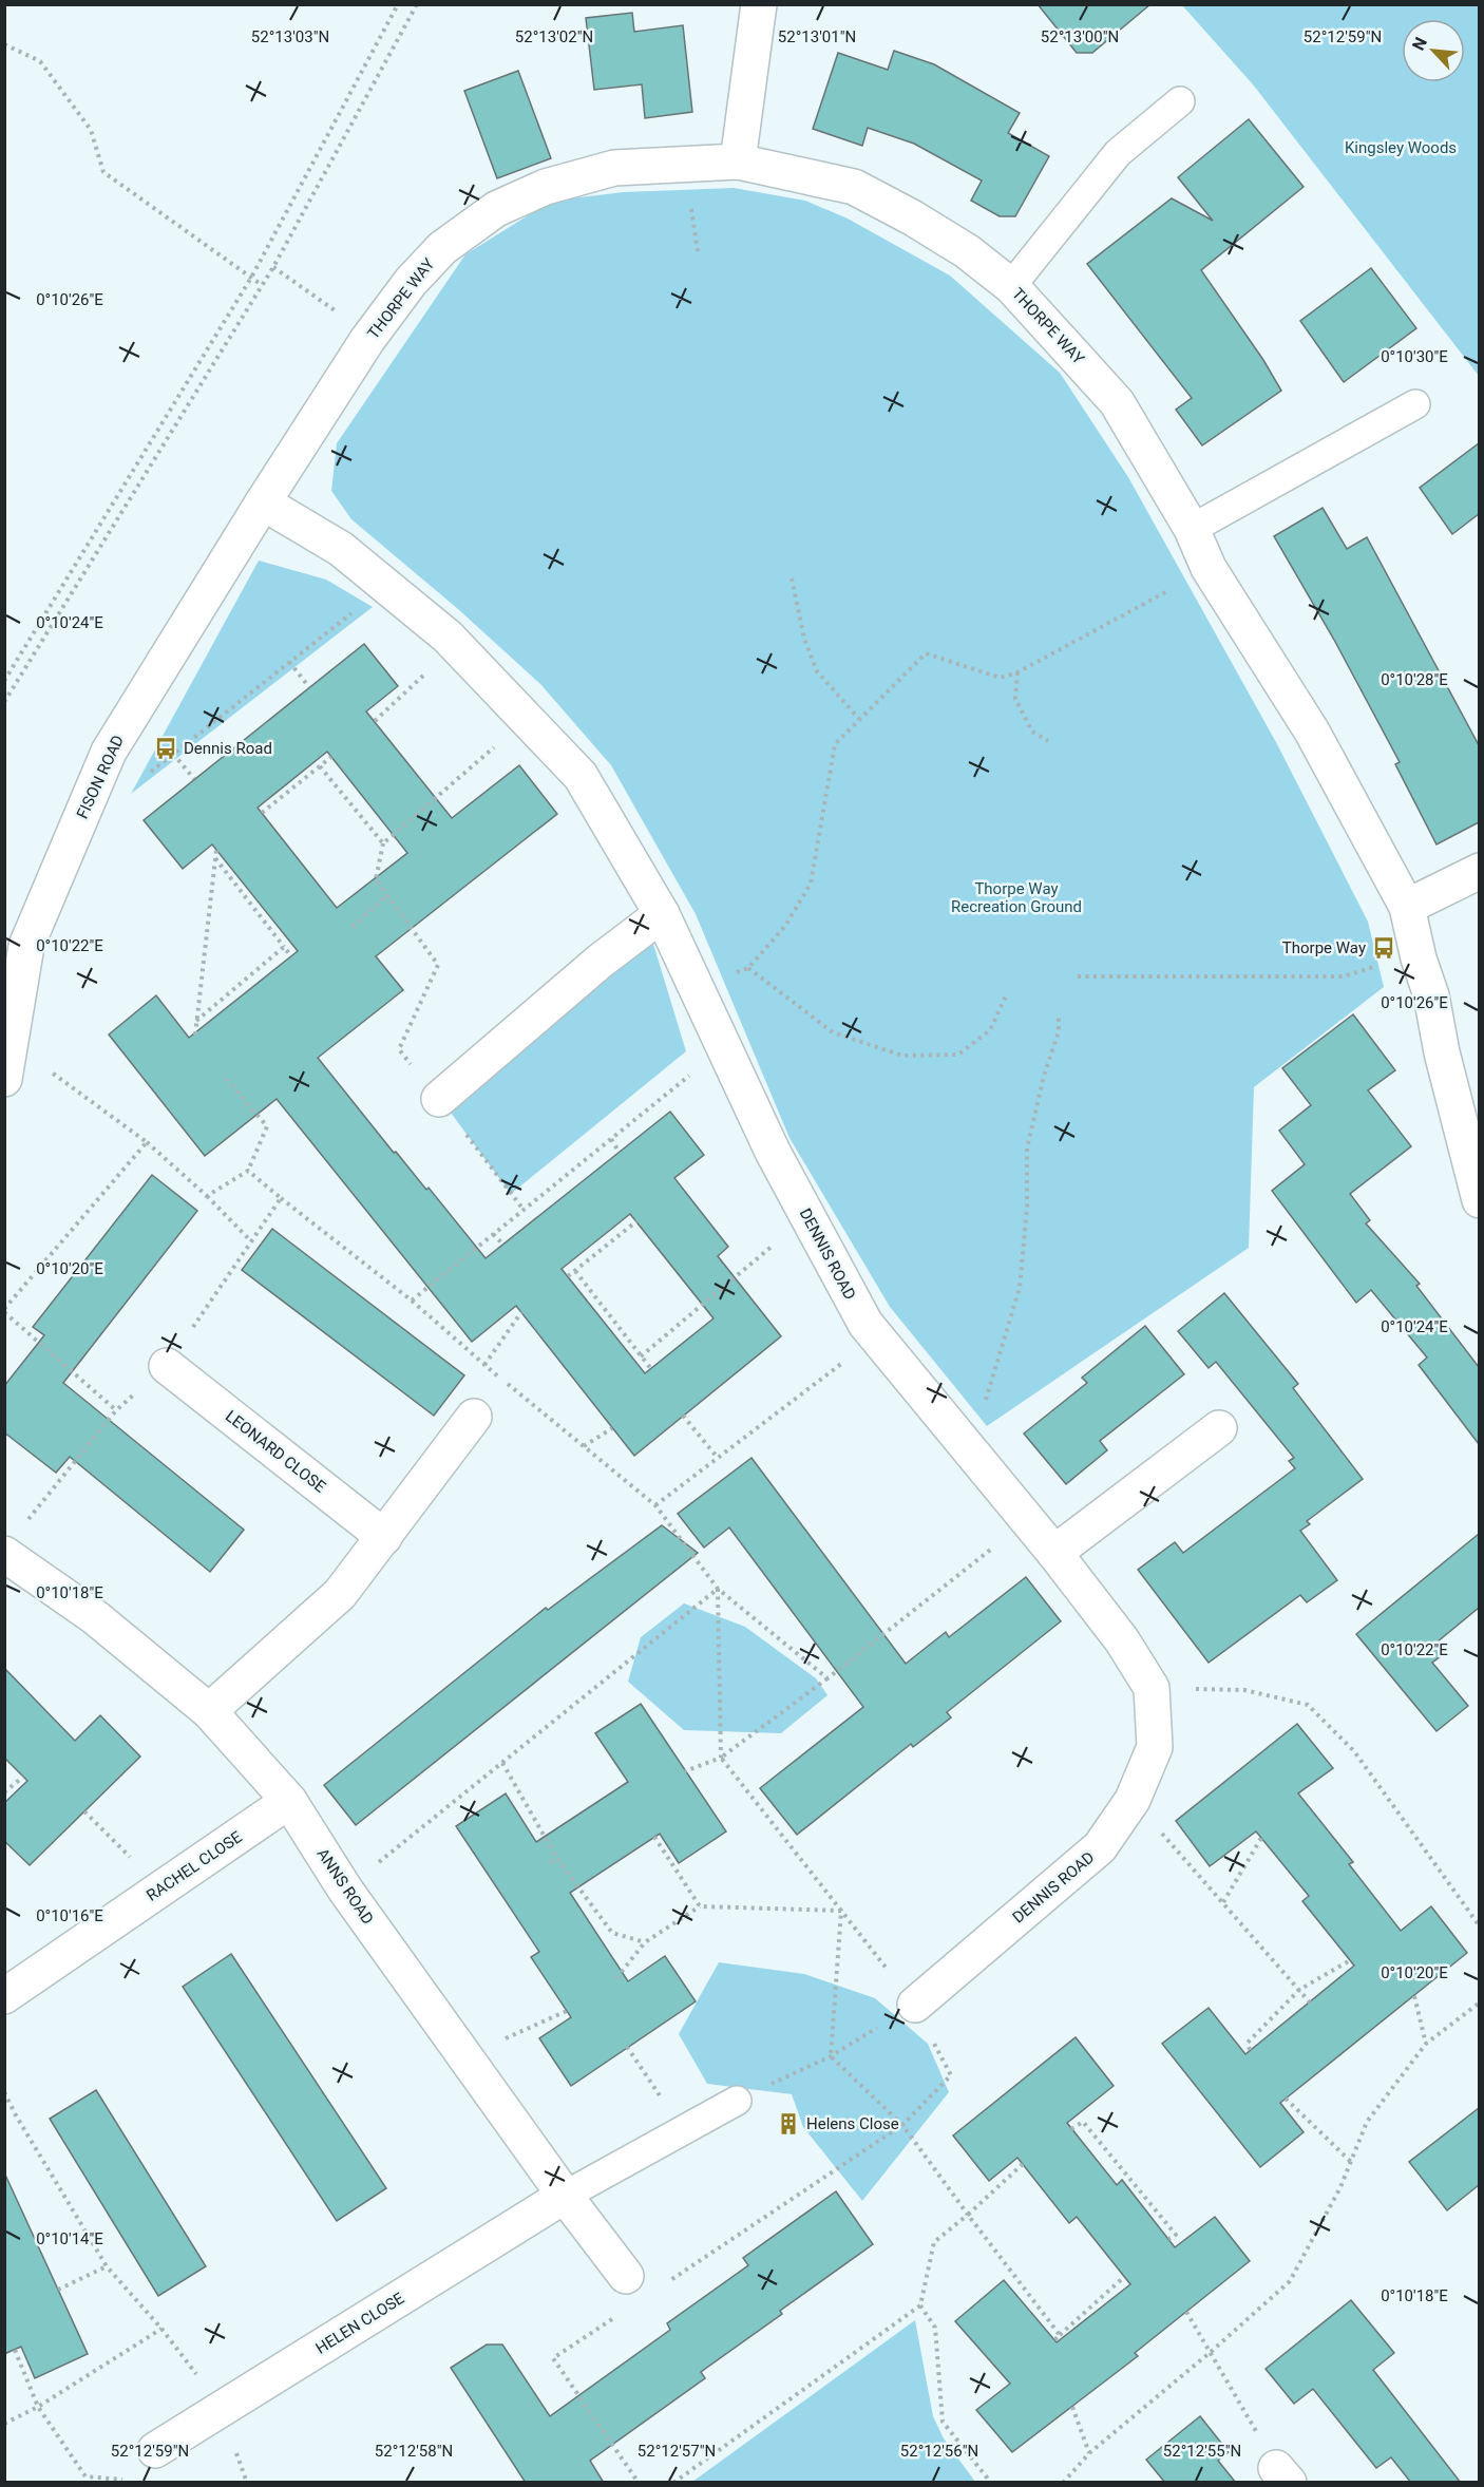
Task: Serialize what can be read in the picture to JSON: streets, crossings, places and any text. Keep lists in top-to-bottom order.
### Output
{
  "streets": {
    "street": [
      "THORPE WAY",
      "FISON ROAD",
      "DENNIS ROAD",
      "LEONARD CLOSE",
      "RACHEL CLOSE",
      "ANNS ROAD",
      "HELEN CLOSE"
    ]
  },
  "crossings": [
    ["THORPE WAY", "FISON ROAD"],
    ["THORPE WAY", "DENNIS ROAD"],
    ["FISON ROAD", "DENNIS ROAD"],
    ["RACHEL CLOSE", "ANNS ROAD"],
    ["ANNS ROAD", "HELEN CLOSE"]
  ],
  "parks": ["Kingsley Woods", "Thorpe Way Recreation Ground"],
  "places": {
    "bus stop": ["Dennis Road", "Thorpe Way"],
    "building": ["Helens Close"]
  },
  "north": "top left",
  "coordinates": [
    "52°13'03\"N",
    "52°13'02\"N",
    "52°13'01\"N",
    "52°13'00\"N",
    "52°12'59\"N",
    "0°10'26\"E",
    "0°10'30\"E",
    "0°10'24\"E",
    "0°10'28\"E",
    "0°10'22\"E",
    "0°10'20\"E",
    "0°10'18\"E",
    "0°10'16\"E",
    "0°10'14\"E",
    "52°12'58\"N",
    "52°12'57\"N",
    "52°12'56\"N",
    "52°12'55\"N"
  ]
}
